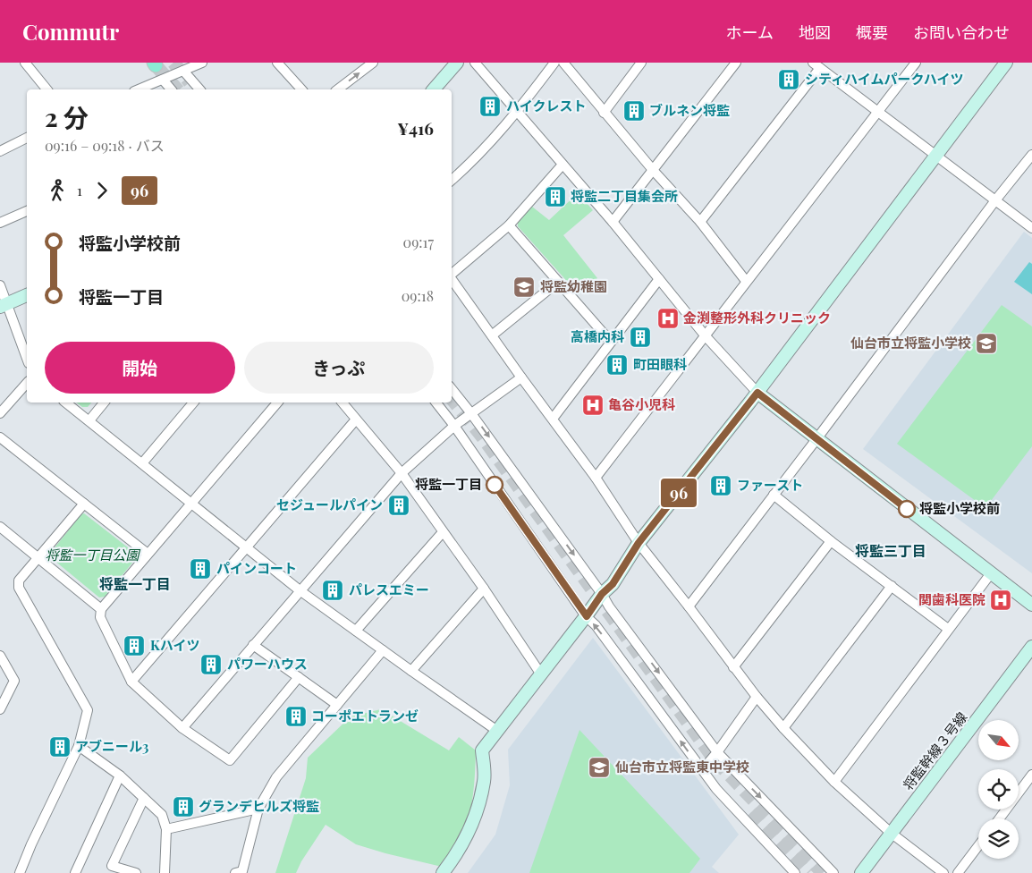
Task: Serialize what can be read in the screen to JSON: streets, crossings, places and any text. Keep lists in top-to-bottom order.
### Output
{
  "streets": {
    "street": ["将監幹線３号線"]
  },
  "districts": ["将監三丁目", "将監一丁目"],
  "parks": ["将監一丁目公園"],
  "places": {
    "building": [
      "シティハイムパークハイツ",
      "ハイクレスト",
      "ブルネン将監",
      "将監二丁目集会所",
      "高橋内科",
      "町田眼科",
      "ファースト",
      "セジュールパイン",
      "パインコート",
      "パレスエミー",
      "Kハイツ",
      "パワーハウス",
      "コーポエトランゼ",
      "アブニール3",
      "グランデヒルズ将監"
    ],
    "school or university": ["将監幼稚園", "仙台市立将監小学校", "仙台市立将監東中学校"],
    "hospital": ["金渕整形外科クリニック", "亀谷小児科", "関歯科医院"],
    "other": ["将監一丁目", "将監小学校前"]
  },
  "lines": ["bus line 96"],
  "north": "bottom right",
  "page": {
    "header": "Commutr",
    "nav": [
      "ホーム",
      "地図",
      "概要",
      "お問い合わせ"
    ],
    "on_map": "96",
    "heading": ["2 分", "09:16 – 09:18 · バス", "¥416"],
    "legs": ["1", "96"],
    "list": [
      {
        "name": "将監小学校前",
        "value": "09:17"
      },
      {
        "name": "将監一丁目",
        "value": "09:18"
      }
    ],
    "buttons": ["開始", "きっぷ"]
  }
}
